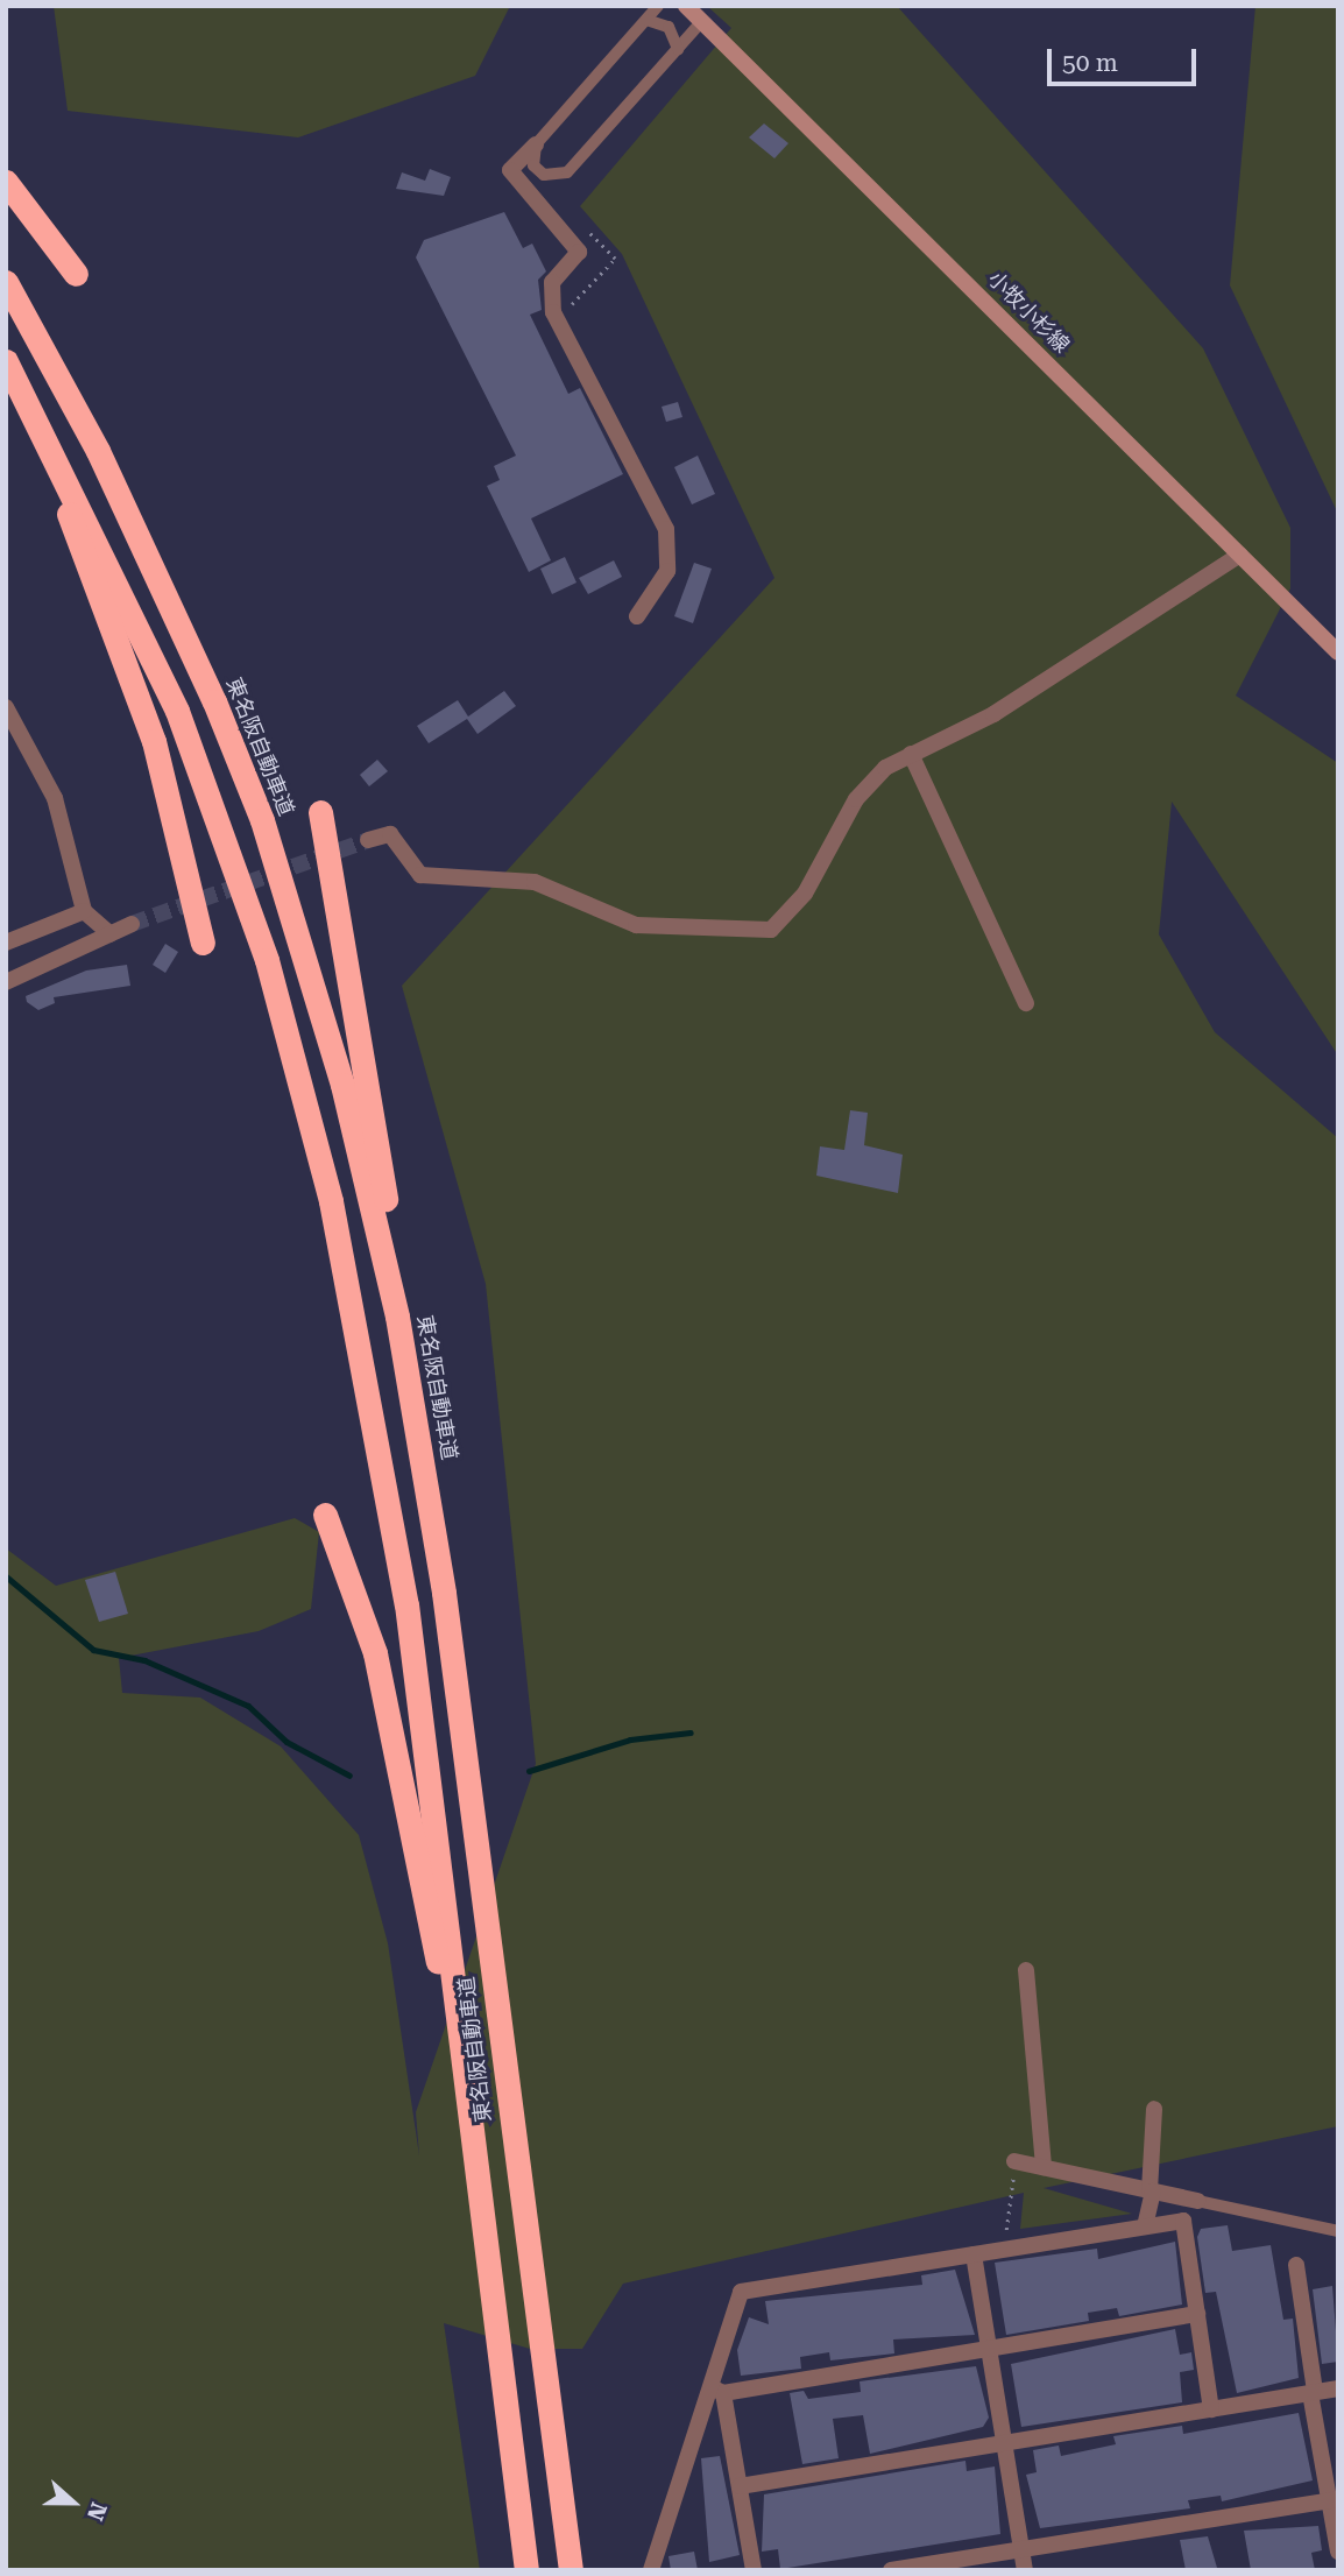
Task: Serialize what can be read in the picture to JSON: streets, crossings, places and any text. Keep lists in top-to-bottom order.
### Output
{
  "streets": {
    "highway": ["東名阪自動車道"],
    "main road": ["小牧小杉線"]
  },
  "scale_bar": "50 m",
  "north": "right"
}
